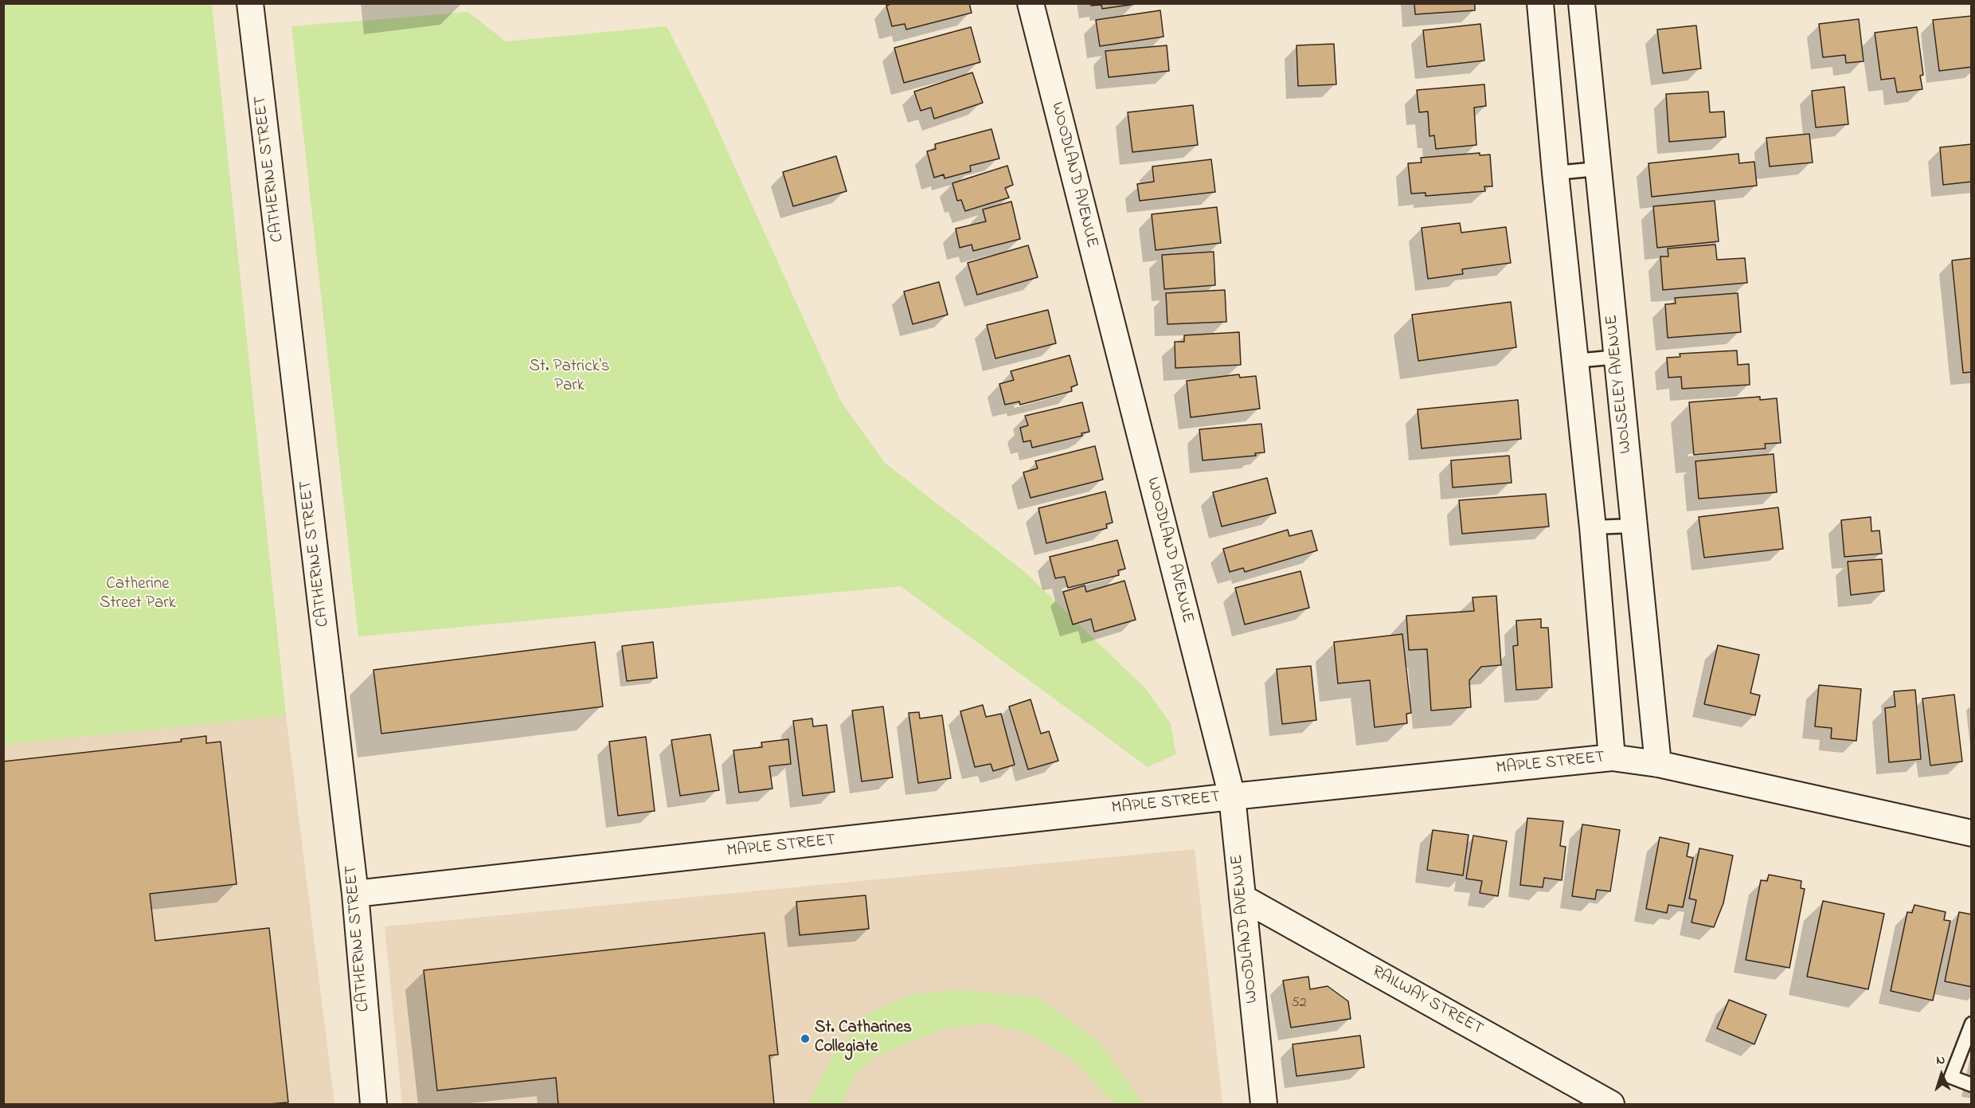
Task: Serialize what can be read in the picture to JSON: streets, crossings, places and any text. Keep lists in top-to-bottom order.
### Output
{
  "streets": {
    "street": [
      "CATHERINE STREET",
      "WOODLAND AVENUE",
      "WOLSELEY AVENUE",
      "MAPLE STREET",
      "RAILWAY STREET"
    ]
  },
  "crossings": [
    ["CATHERINE STREET", "MAPLE STREET"],
    ["WOODLAND AVENUE", "MAPLE STREET"],
    ["WOODLAND AVENUE", "RAILWAY STREET"],
    ["WOLSELEY AVENUE", "MAPLE STREET"]
  ],
  "parks": ["St. Patrick's Park", "Catherine Street Park"],
  "places": ["St. Catharines Collegiate"],
  "house_numbers": ["52"],
  "north": "top"
}
